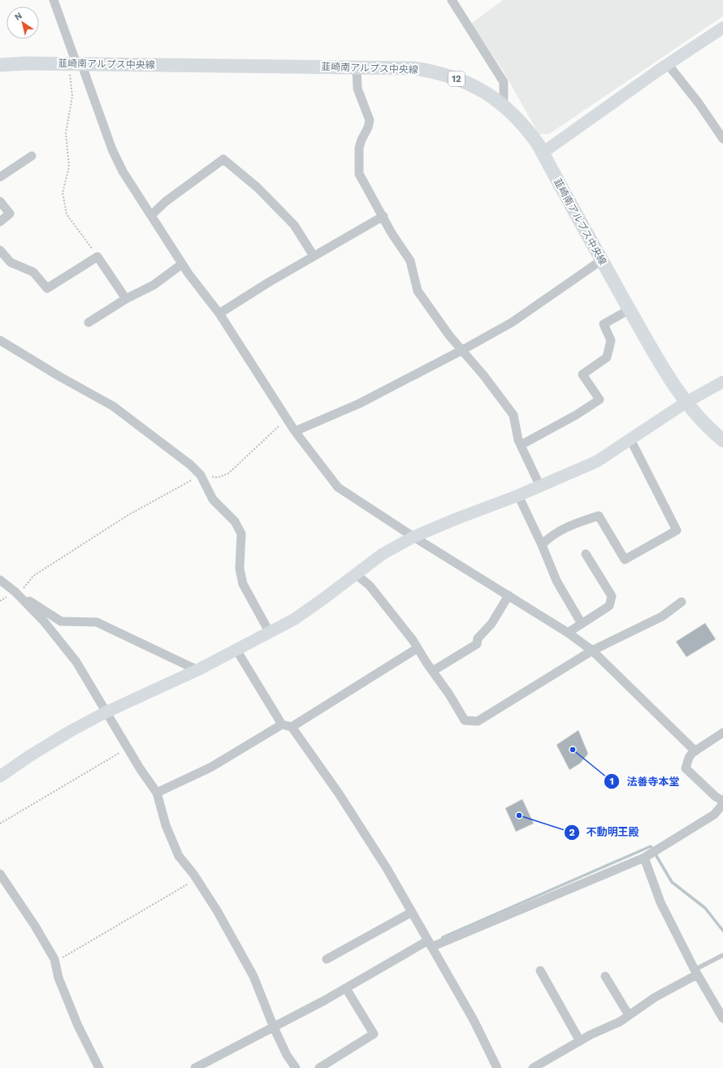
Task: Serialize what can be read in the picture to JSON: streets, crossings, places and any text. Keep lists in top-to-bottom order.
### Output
{
  "streets": {
    "main road": ["韮崎南アルプス中央線", "12"]
  },
  "places": ["法善寺本堂", "不動明王殿"],
  "north": "top left"
}
